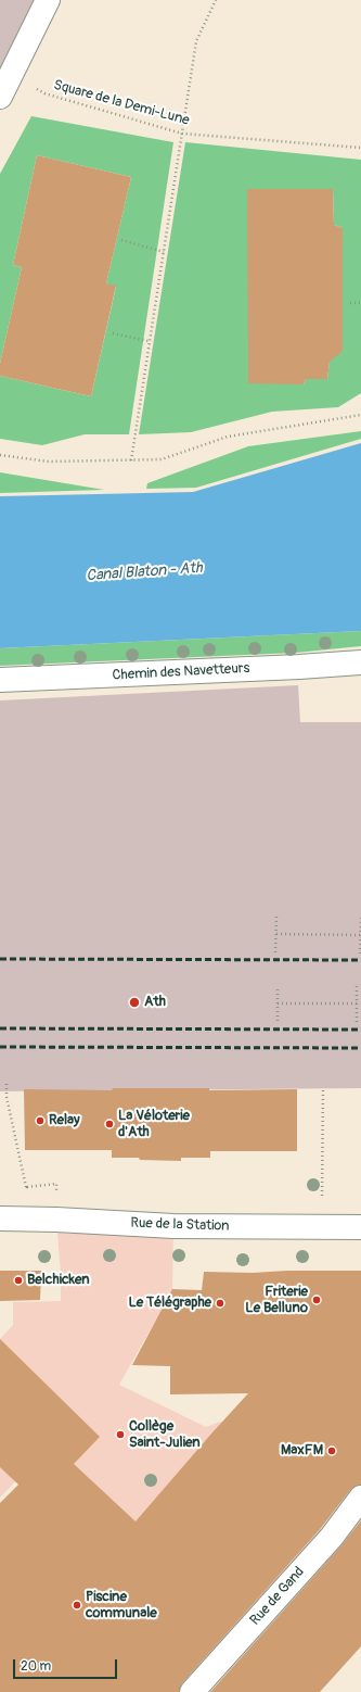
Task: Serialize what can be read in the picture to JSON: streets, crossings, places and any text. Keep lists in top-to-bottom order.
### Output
{
  "streets": {
    "street": ["Chemin des Navetteurs", "Rue de la Station", "Rue de Gand"],
    "path": ["Square de la Demi-Lune"]
  },
  "water": ["Canal Blaton - Ath"],
  "places": [
    "Ath",
    "Relay",
    "La Véloterie d'Ath",
    "Belchicken",
    "Friterie Le Belluno",
    "Le Télégraphe",
    "Collège Saint-Julien",
    "MaxFM",
    "Piscine communale"
  ],
  "scale_bar": "20 m"
}
